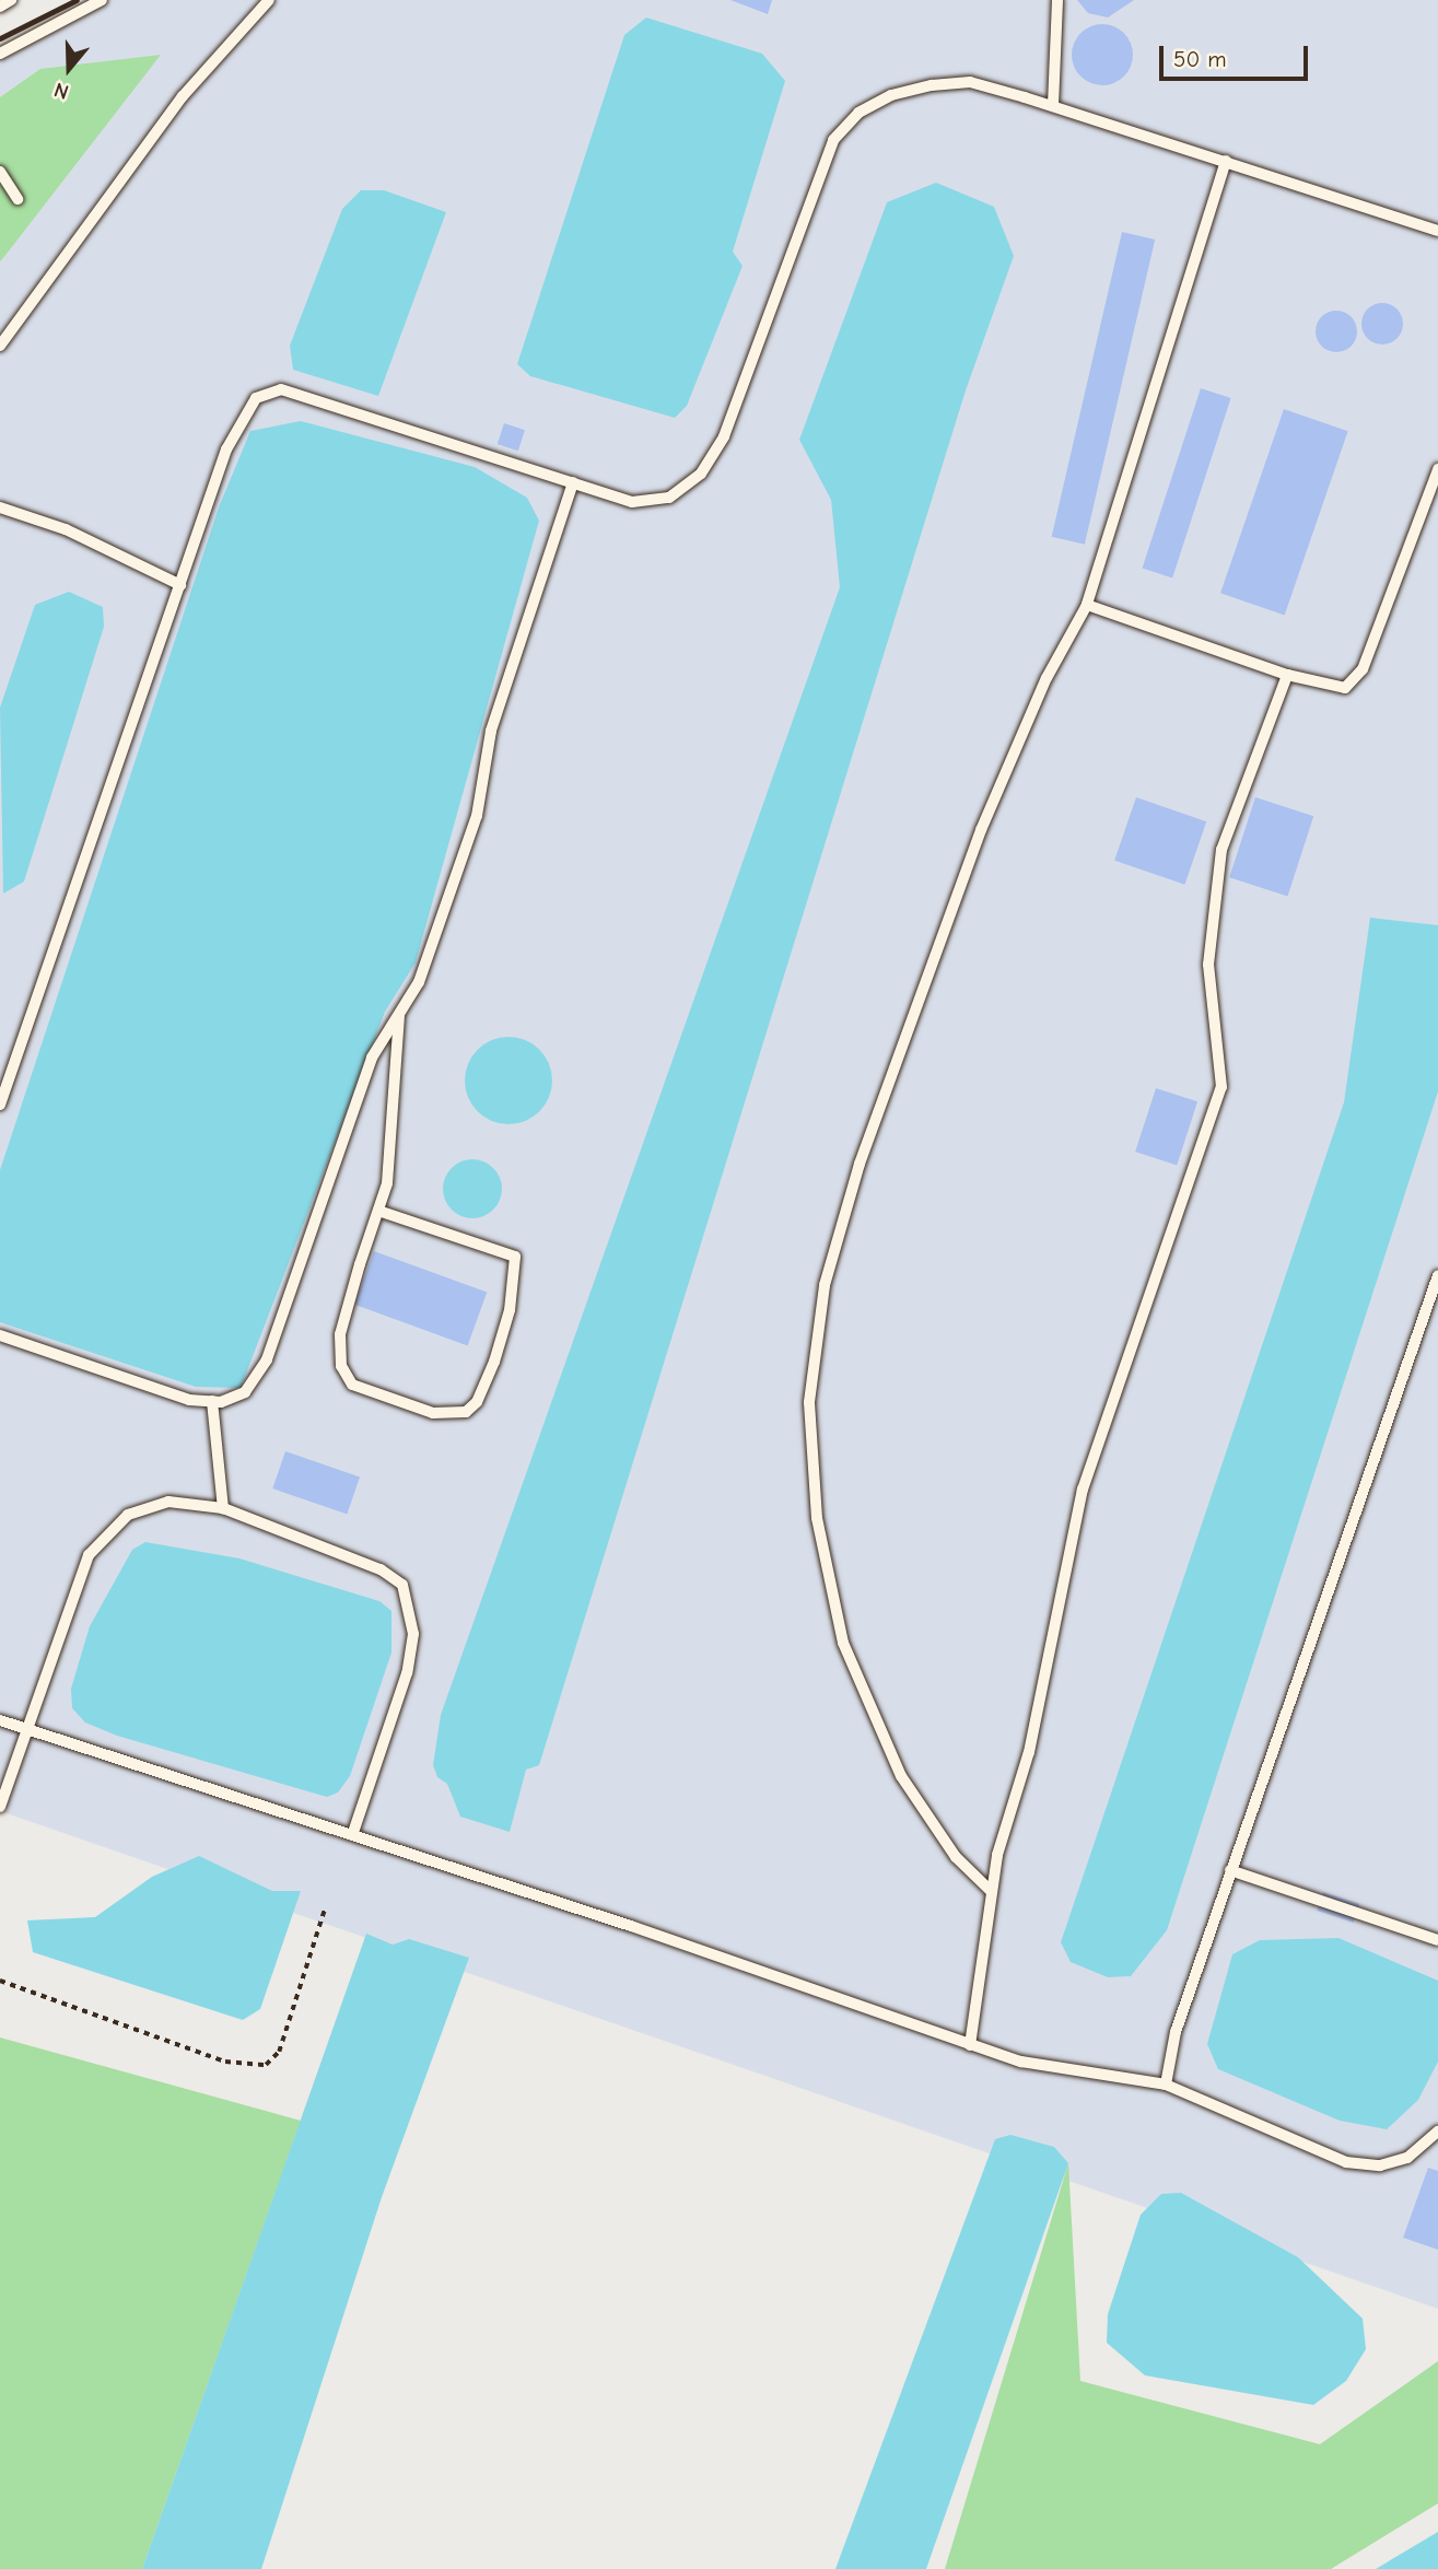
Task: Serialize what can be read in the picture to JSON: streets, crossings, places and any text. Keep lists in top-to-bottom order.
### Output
{
  "scale_bar": "50 m",
  "north": "bottom"
}
